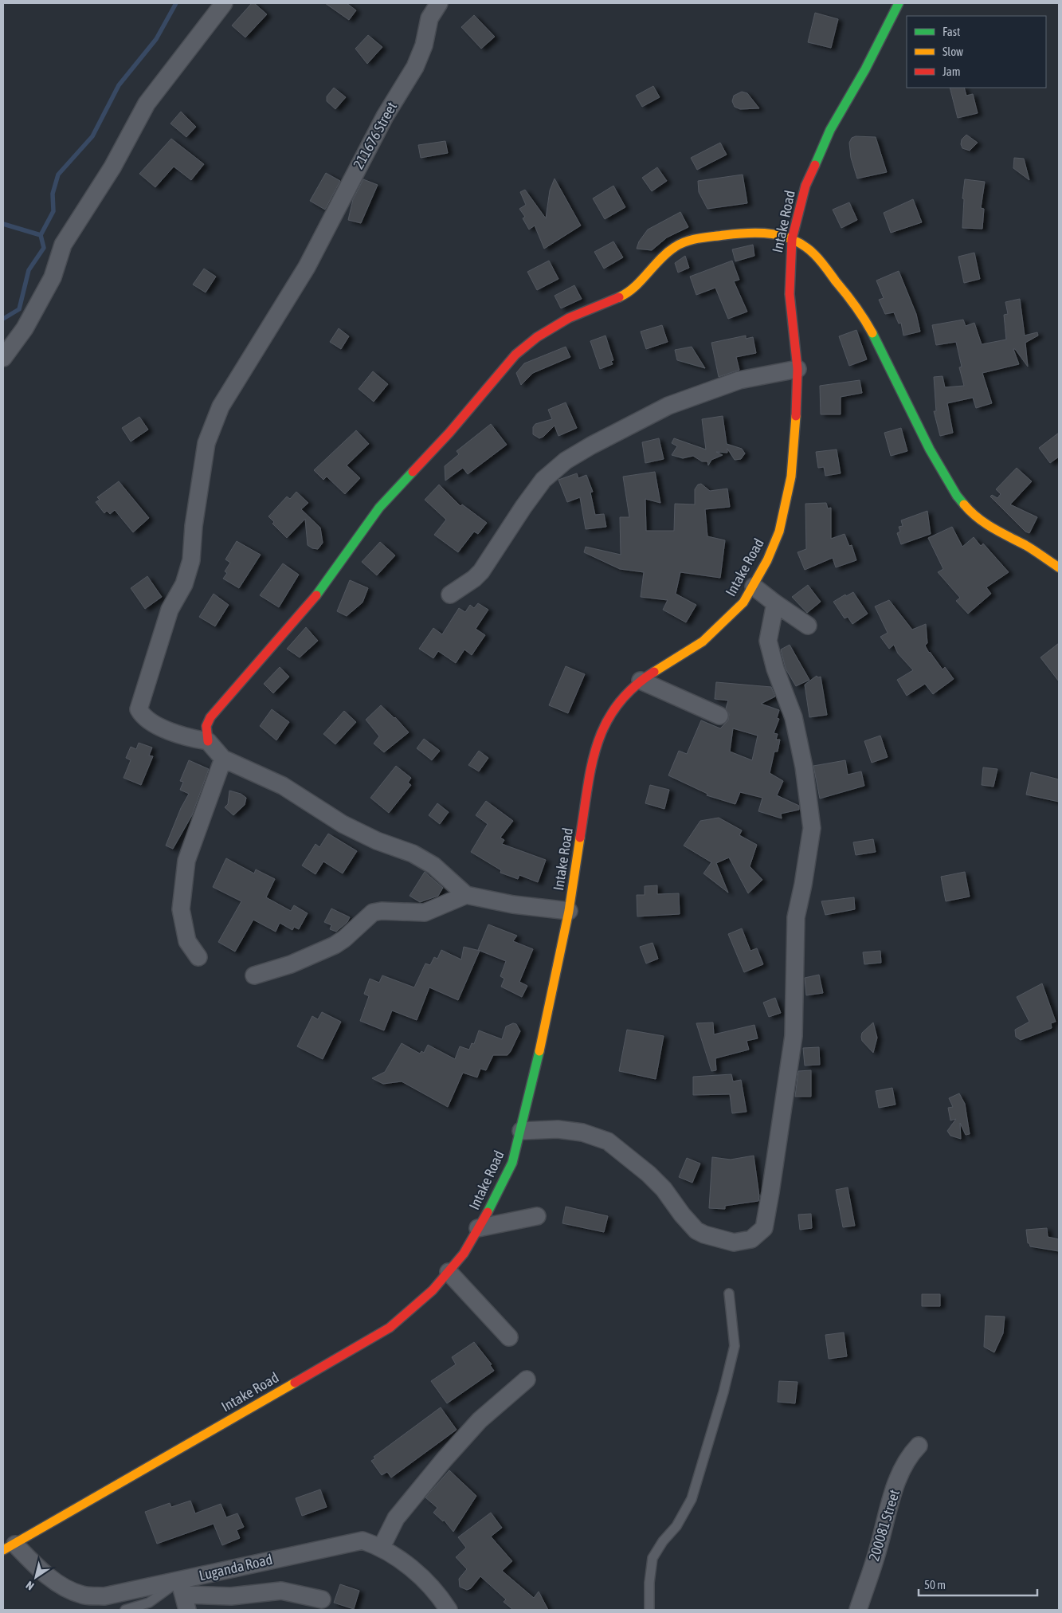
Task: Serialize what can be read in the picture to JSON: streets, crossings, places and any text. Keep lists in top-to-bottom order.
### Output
{
  "streets": {
    "street": [
      "211676 Street",
      "Intake Road",
      "200081 Street",
      "Luganda Road"
    ]
  },
  "crossings": [
    ["Intake Road", "Luganda Road"]
  ],
  "legend": ["Fast", "Slow", "Jam"],
  "scale_bar": "50 m",
  "north": "bottom left"
}
